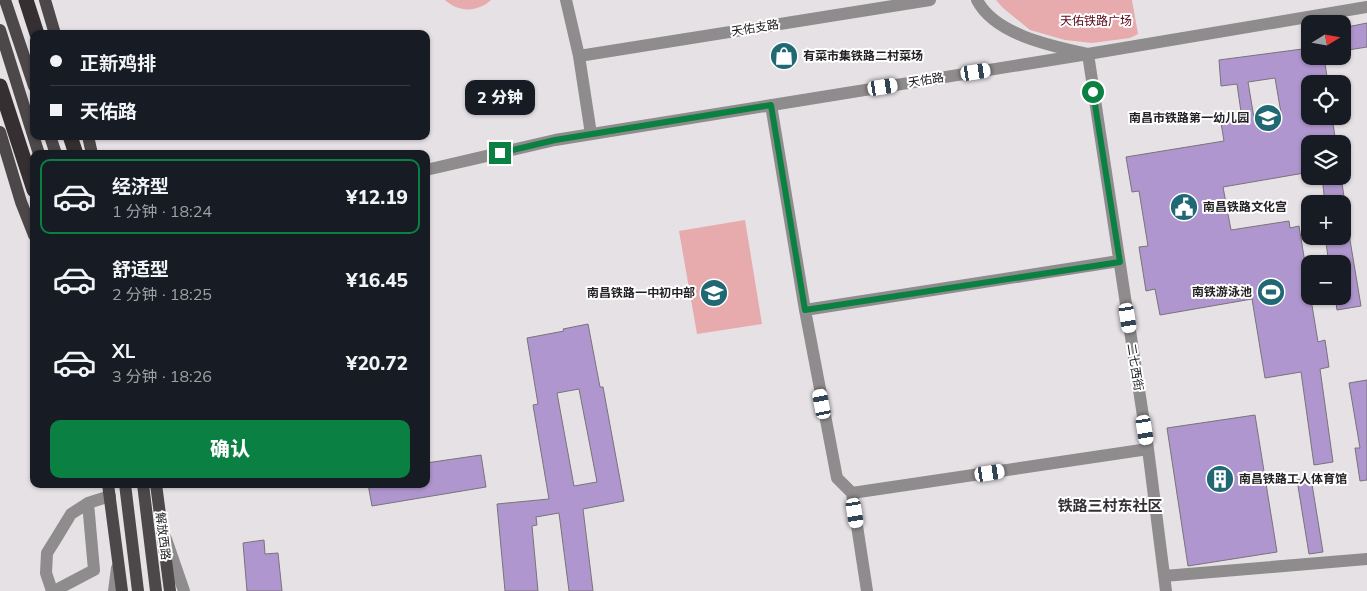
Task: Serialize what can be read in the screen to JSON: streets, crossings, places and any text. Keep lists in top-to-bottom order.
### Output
{
  "streets": {
    "main road": ["解放西路"],
    "street": ["天佑支路", "天佑路", "二七西街"]
  },
  "crossings": [
    ["天佑路", "二七西街"]
  ],
  "districts": ["铁路三村东社区"],
  "parks": ["天佑铁路广场"],
  "places": {
    "shop": ["有菜市集铁路二村菜场"],
    "school or university": ["南昌市铁路第一幼儿园", "南昌铁路一中初中部"],
    "public building": ["南昌铁路文化宫"],
    "sports": ["南铁游泳池"],
    "building": ["南昌铁路工人体育馆"]
  },
  "north": "right",
  "page": {
    "map_buttons": ["+", "−"],
    "banner": ["正新鸡排", "天佑路"],
    "bubble": "2 分钟",
    "list": [
      {
        "name": "经济型",
        "note": "1 分钟 · 18:24",
        "value": "¥12.19"
      },
      {
        "name": "舒适型",
        "note": "2 分钟 · 18:25",
        "value": "¥16.45"
      },
      {
        "name": "XL",
        "note": "3 分钟 · 18:26",
        "value": "¥20.72"
      }
    ],
    "buttons": "确认"
  }
}
